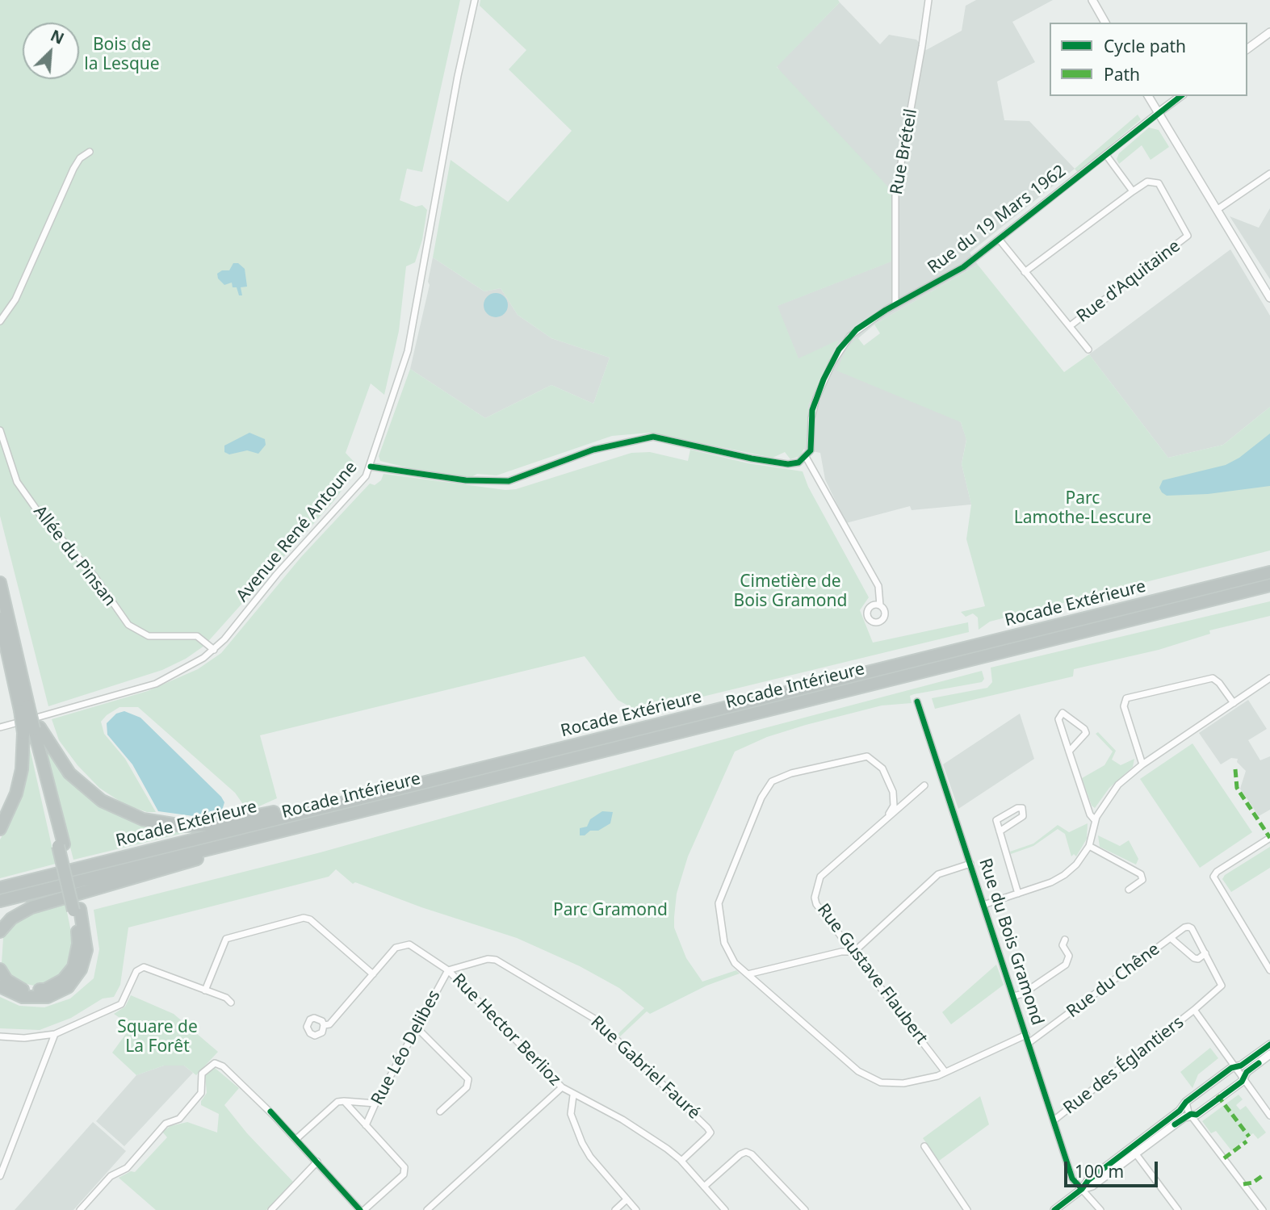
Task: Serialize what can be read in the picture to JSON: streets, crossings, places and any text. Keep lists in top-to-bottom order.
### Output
{
  "streets": {
    "highway": ["Rocade Extérieure", "Rocade Intérieure"],
    "street": [
      "Rue Bréteil",
      "Rue du 19 Mars 1962",
      "Rue d'Aquitaine",
      "Avenue René Antoune",
      "Allée du Pinsan",
      "Rue du Bois Gramond",
      "Rue Gustave Flaubert",
      "Rue du Chêne",
      "Rue Hector Berlioz",
      "Rue Léo Delibes",
      "Rue des Églantiers",
      "Rue Gabriel Fauré"
    ]
  },
  "crossings": [
    ["Rue Bréteil", "Rue du 19 Mars 1962"],
    ["Avenue René Antoune", "Allée du Pinsan"],
    ["Rue du Bois Gramond", "Rue du Chêne"],
    ["Rue du Bois Gramond", "Rue des Églantiers"],
    ["Rue du Chêne", "Rue des Églantiers"],
    ["Rue Hector Berlioz", "Rue Léo Delibes"],
    ["Rue Hector Berlioz", "Rue Gabriel Fauré"],
    ["Rue Léo Delibes", "Rue Gabriel Fauré"]
  ],
  "parks": [
    "Bois de la Lesque",
    "Parc Lamothe-Lescure",
    "Cimetière de Bois Gramond",
    "Parc Gramond",
    "Square de La Forêt"
  ],
  "legend": ["Cycle path", "Path"],
  "scale_bar": "100 m",
  "north": "top right"
}
